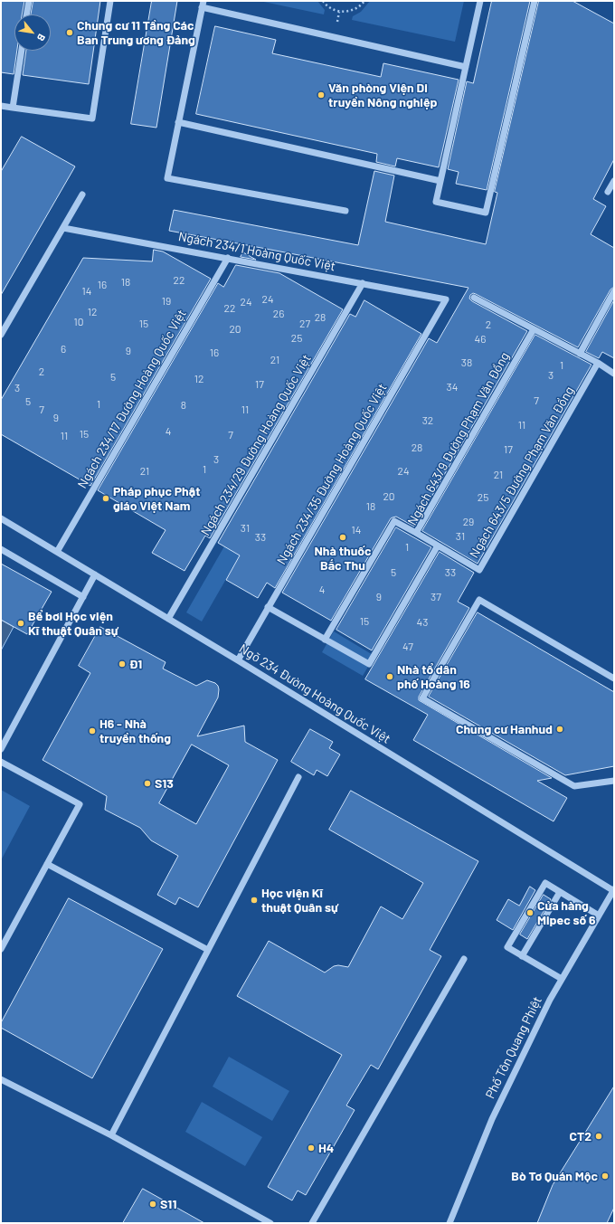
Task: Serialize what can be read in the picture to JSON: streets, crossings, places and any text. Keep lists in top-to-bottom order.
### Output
{
  "streets": {
    "street": [
      "Ngách 234/1 Hoàng Quốc Việt",
      "Ngách 234/17 Đường Hoàng Quốc Việt",
      "Ngách 643/9 Đường Phạm Văn Đồng",
      "Ngách 234/29 Đường Hoàng Quốc Việt",
      "Ngách 643/5 Đường Phạm Văn Đồng",
      "Ngách 234/35 Đường Hoàng Quốc Việt",
      "Ngõ 234 Đường Hoàng Quốc Việt",
      "Phố Tôn Quang Phiệt"
    ]
  },
  "crossings": [
    ["Ngách 234/1 Hoàng Quốc Việt", "Ngách 234/17 Đường Hoàng Quốc Việt"],
    ["Ngách 234/1 Hoàng Quốc Việt", "Ngách 234/29 Đường Hoàng Quốc Việt"],
    ["Ngách 234/1 Hoàng Quốc Việt", "Ngách 234/35 Đường Hoàng Quốc Việt"],
    ["Ngách 234/17 Đường Hoàng Quốc Việt", "Ngõ 234 Đường Hoàng Quốc Việt"],
    ["Ngách 643/9 Đường Phạm Văn Đồng", "Ngách 643/5 Đường Phạm Văn Đồng"],
    ["Ngách 234/29 Đường Hoàng Quốc Việt", "Ngõ 234 Đường Hoàng Quốc Việt"],
    ["Ngách 234/35 Đường Hoàng Quốc Việt", "Ngõ 234 Đường Hoàng Quốc Việt"],
    ["Ngõ 234 Đường Hoàng Quốc Việt", "Phố Tôn Quang Phiệt"]
  ],
  "places": [
    "Chung cư 11 Tầng Các Ban Trung ương Đảng",
    "Văn phòng Viện Di truyền Nông nghiệp",
    "Pháp phục Phật giáo Việt Nam",
    "Nhà thuốc Bắc Thu",
    "Bể bơi Học viện Kĩ thuật Quân sự",
    "Đ1",
    "Nhà tổ dân phố Hoàng 16",
    "Chung cư Hanhud",
    "H6 - Nhà truyền thống",
    "S13",
    "Học viện Kĩ thuật Quân sự",
    "Cửa hàng Mipec số 6",
    "CT2",
    "H4",
    "Bò Tơ Quán Mộc",
    "S11"
  ],
  "house_numbers": [
    "22",
    "18",
    "16",
    "14",
    "24",
    "19",
    "24",
    "22",
    "12",
    "26",
    "28",
    "10",
    "15",
    "27",
    "2",
    "20",
    "25",
    "46",
    "6",
    "9",
    "16",
    "21",
    "38",
    "1",
    "2",
    "3",
    "5",
    "12",
    "17",
    "34",
    "3",
    "7",
    "5",
    "1",
    "8",
    "7",
    "11",
    "9",
    "32",
    "11",
    "4",
    "15",
    "7",
    "11",
    "28",
    "17",
    "3",
    "1",
    "21",
    "24",
    "21",
    "20",
    "25",
    "18",
    "29",
    "31",
    "14",
    "31",
    "33",
    "1",
    "5",
    "33",
    "4",
    "9",
    "37",
    "15",
    "43",
    "47"
  ],
  "north": "bottom right"
}
